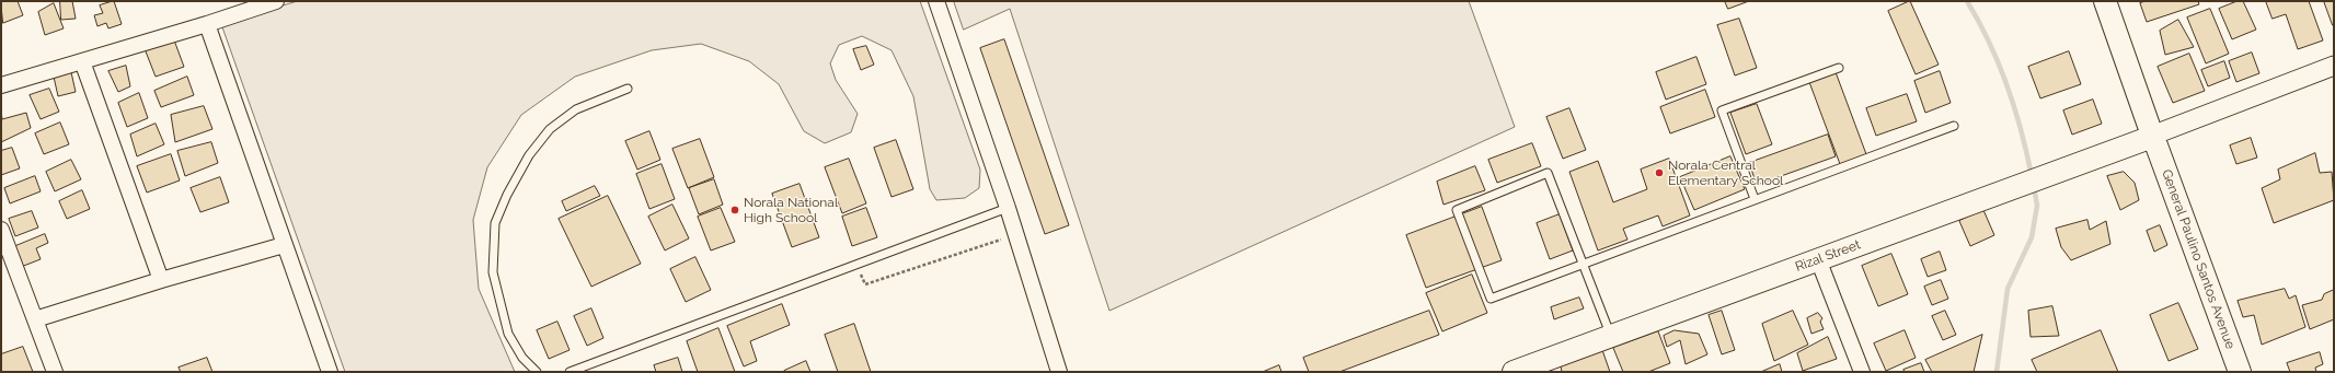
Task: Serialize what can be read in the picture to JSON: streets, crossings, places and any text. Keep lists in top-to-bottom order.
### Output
{
  "streets": {
    "main road": ["Rizal Street", "General Paulino Santos Avenue"]
  },
  "crossings": [
    ["Rizal Street", "General Paulino Santos Avenue"]
  ],
  "places": ["Norala Central Elementary School", "Norala National High School"]
}
